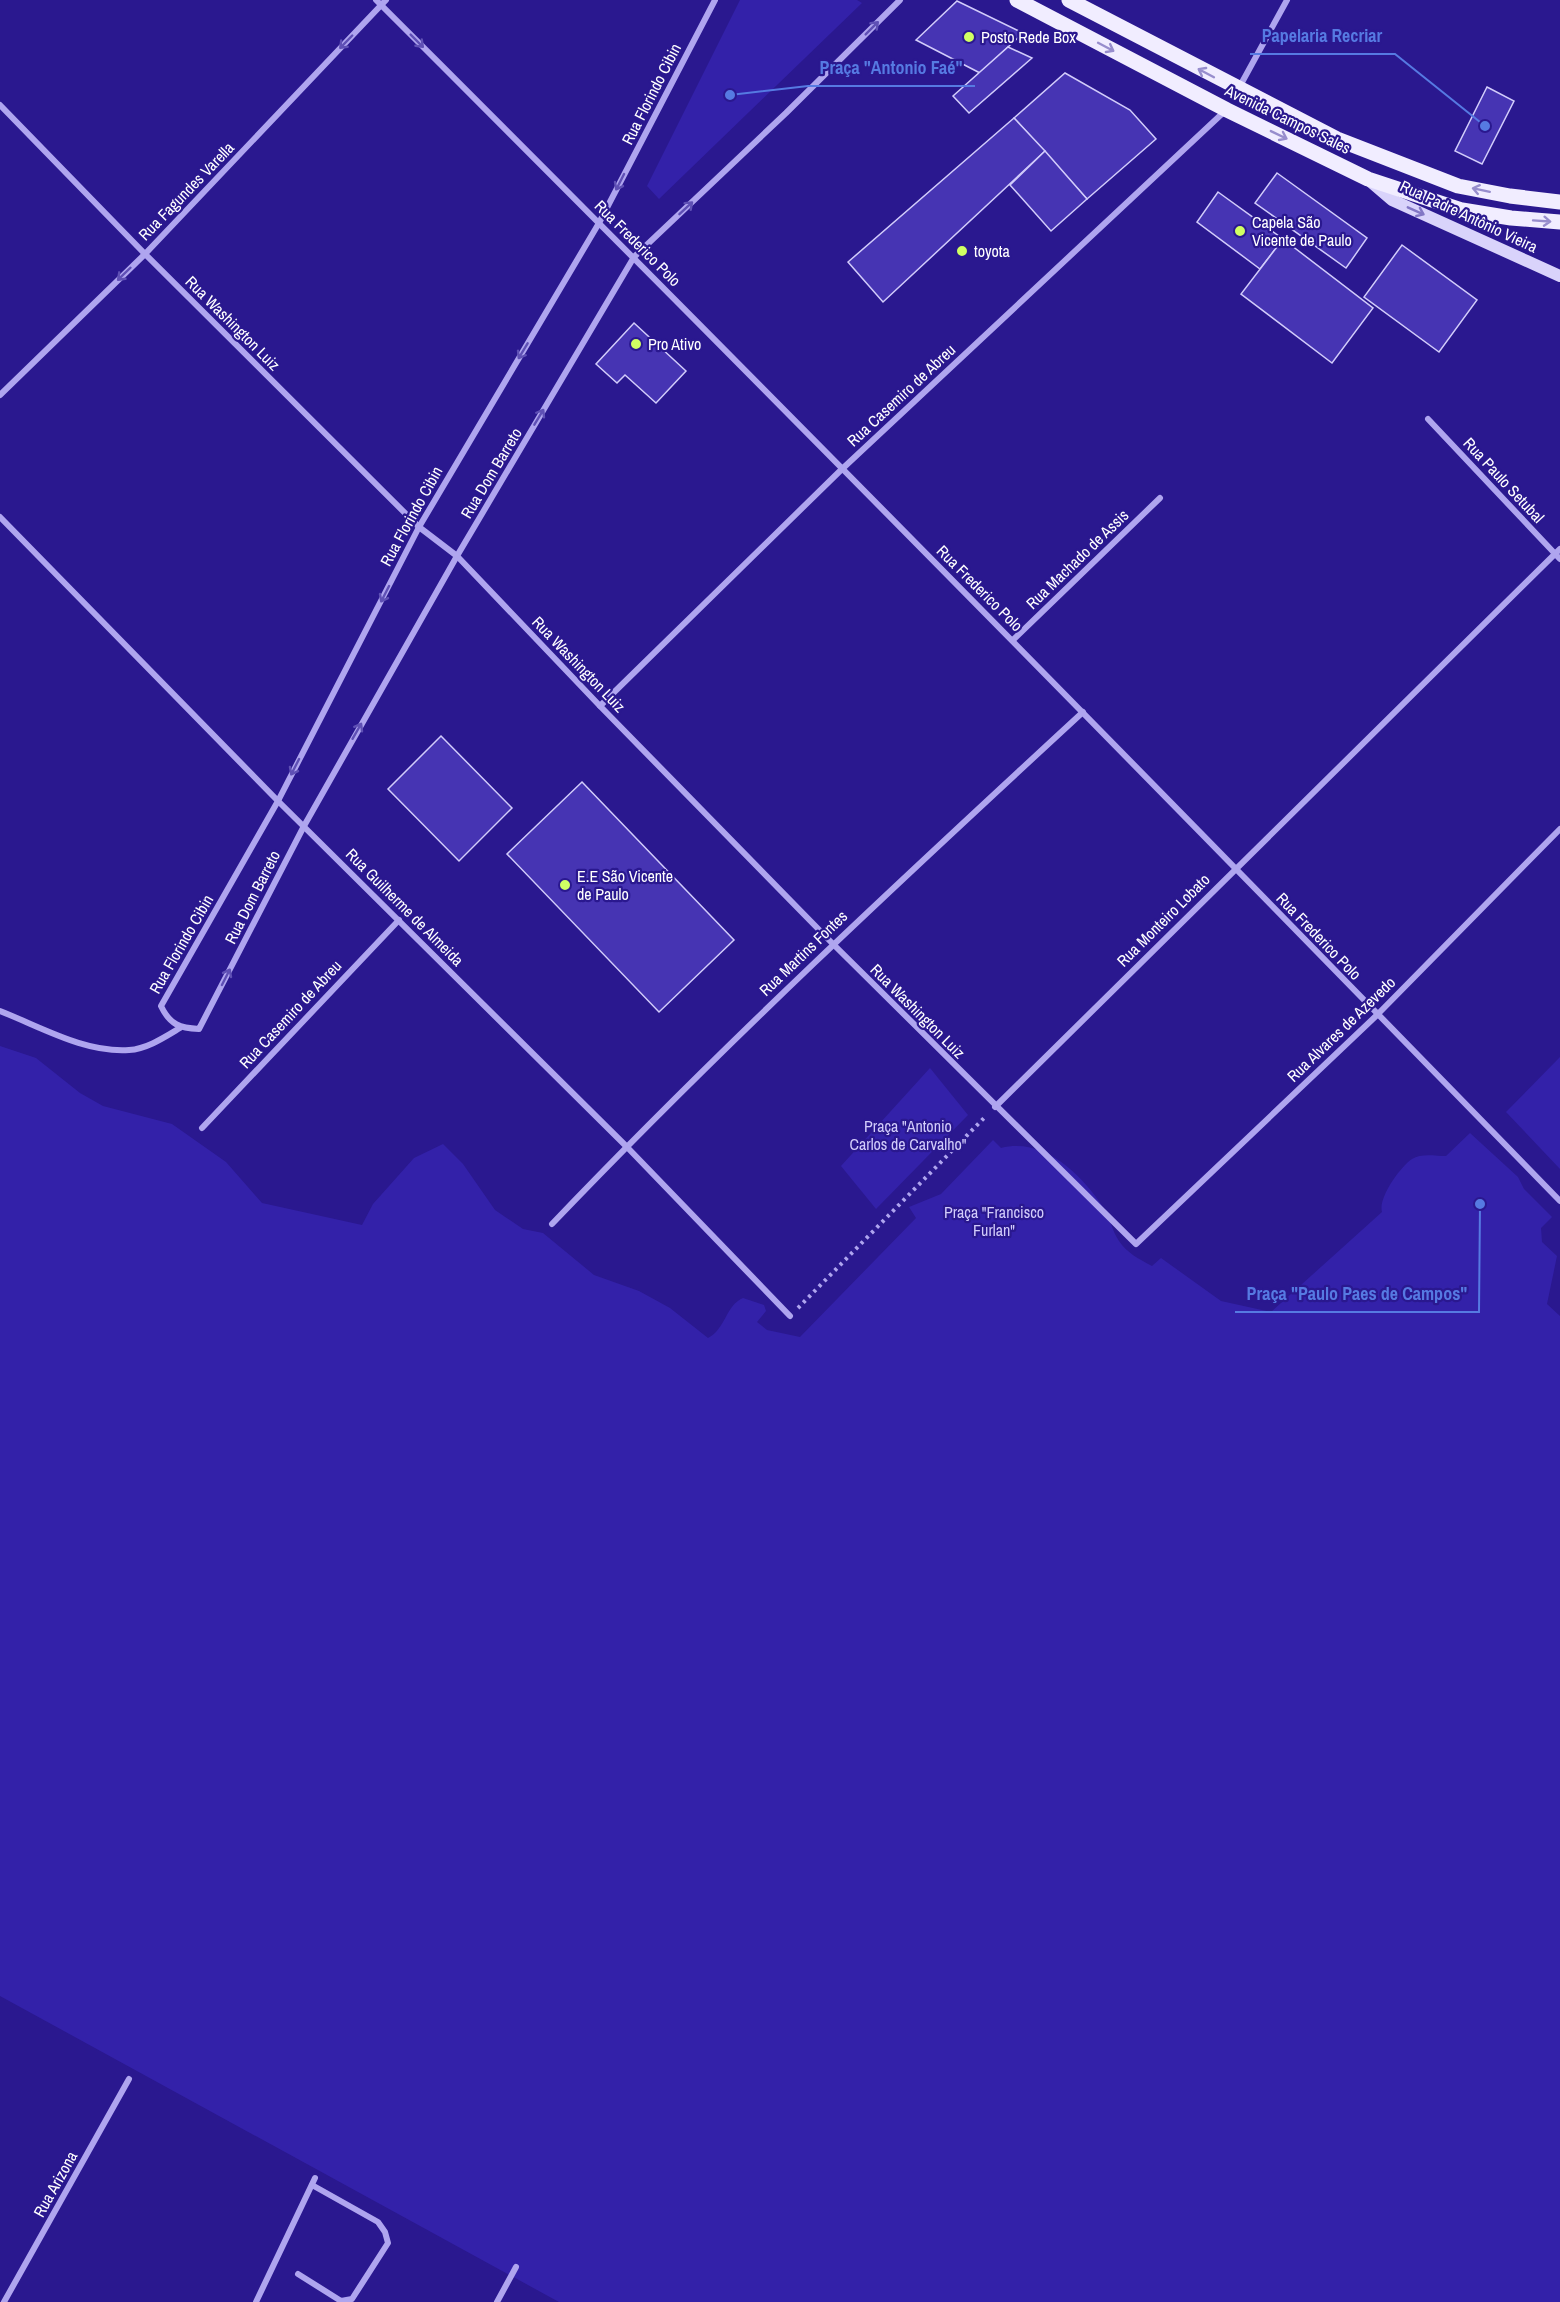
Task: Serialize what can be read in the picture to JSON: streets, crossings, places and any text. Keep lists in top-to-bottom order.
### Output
{
  "streets": {
    "main road": ["Avenida Campos Sales"],
    "street": [
      "Rua Florindo Cibin",
      "Rua Fagundes Varella",
      "Rua Padre Antônio Vieira",
      "Rua Frederico Polo",
      "Rua Washington Luiz",
      "Rua Casemiro de Abreu",
      "Rua Dom Barreto",
      "Rua Paulo Setubal",
      "Rua Machado de Assis",
      "Rua Guilherme de Almeida",
      "Rua Monteiro Lobato",
      "Rua Martins Fontes",
      "Rua Alvares de Azevedo",
      "Rua Arizona"
    ]
  },
  "crossings": [
    ["Rua Florindo Cibin", "Rua Frederico Polo"],
    ["Rua Florindo Cibin", "Rua Washington Luiz"],
    ["Rua Florindo Cibin", "Rua Dom Barreto"],
    ["Rua Florindo Cibin", "Rua Guilherme de Almeida"],
    ["Avenida Campos Sales", "Rua Padre Antônio Vieira"],
    ["Avenida Campos Sales", "Rua Casemiro de Abreu"],
    ["Rua Fagundes Varella", "Rua Frederico Polo"],
    ["Rua Fagundes Varella", "Rua Washington Luiz"],
    ["Rua Frederico Polo", "Rua Casemiro de Abreu"],
    ["Rua Frederico Polo", "Rua Dom Barreto"],
    ["Rua Frederico Polo", "Rua Machado de Assis"],
    ["Rua Frederico Polo", "Rua Monteiro Lobato"],
    ["Rua Frederico Polo", "Rua Martins Fontes"],
    ["Rua Frederico Polo", "Rua Alvares de Azevedo"],
    ["Rua Washington Luiz", "Rua Casemiro de Abreu"],
    ["Rua Washington Luiz", "Rua Dom Barreto"],
    ["Rua Washington Luiz", "Rua Monteiro Lobato"],
    ["Rua Washington Luiz", "Rua Martins Fontes"],
    ["Rua Washington Luiz", "Rua Alvares de Azevedo"],
    ["Rua Casemiro de Abreu", "Rua Guilherme de Almeida"],
    ["Rua Dom Barreto", "Rua Guilherme de Almeida"],
    ["Rua Paulo Setubal", "Rua Monteiro Lobato"],
    ["Rua Guilherme de Almeida", "Rua Martins Fontes"]
  ],
  "one_way": [
    "Rua Florindo Cibin",
    "Rua Fagundes Varella",
    "Rua Padre Antônio Vieira",
    "Rua Dom Barreto"
  ],
  "parks": ["Praça \"Antonio Carlos de Carvalho\"", "Praça \"Francisco Furlan\""],
  "places": [
    "Posto Rede Box",
    "Praça \"Antonio Faé\"",
    "Papelaria Recriar",
    "Capela São Vicente de Paulo",
    "toyota",
    "Pro Ativo",
    "E.E São Vicente de Paulo",
    "Praça \"Paulo Paes de Campos\""
  ]
}
